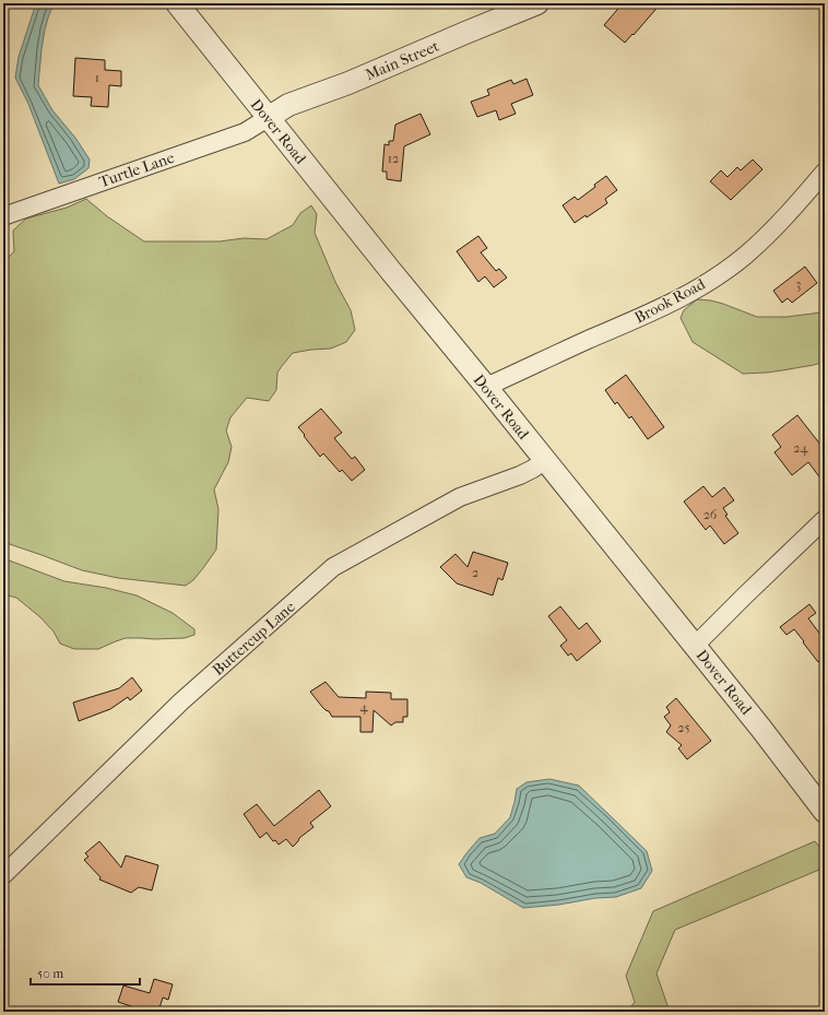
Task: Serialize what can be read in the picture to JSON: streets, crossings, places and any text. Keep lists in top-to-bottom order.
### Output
{
  "streets": {
    "street": [
      "Main Street",
      "Dover Road",
      "Turtle Lane",
      "Brook Road",
      "Buttercup Lane"
    ]
  },
  "crossings": [
    ["Main Street", "Dover Road"],
    ["Main Street", "Turtle Lane"],
    ["Dover Road", "Turtle Lane"],
    ["Dover Road", "Brook Road"],
    ["Dover Road", "Buttercup Lane"]
  ],
  "house_numbers": [
    "1",
    "12",
    "3",
    "24",
    "26",
    "2",
    "4",
    "25"
  ],
  "scale_bar": "50 m"
}
